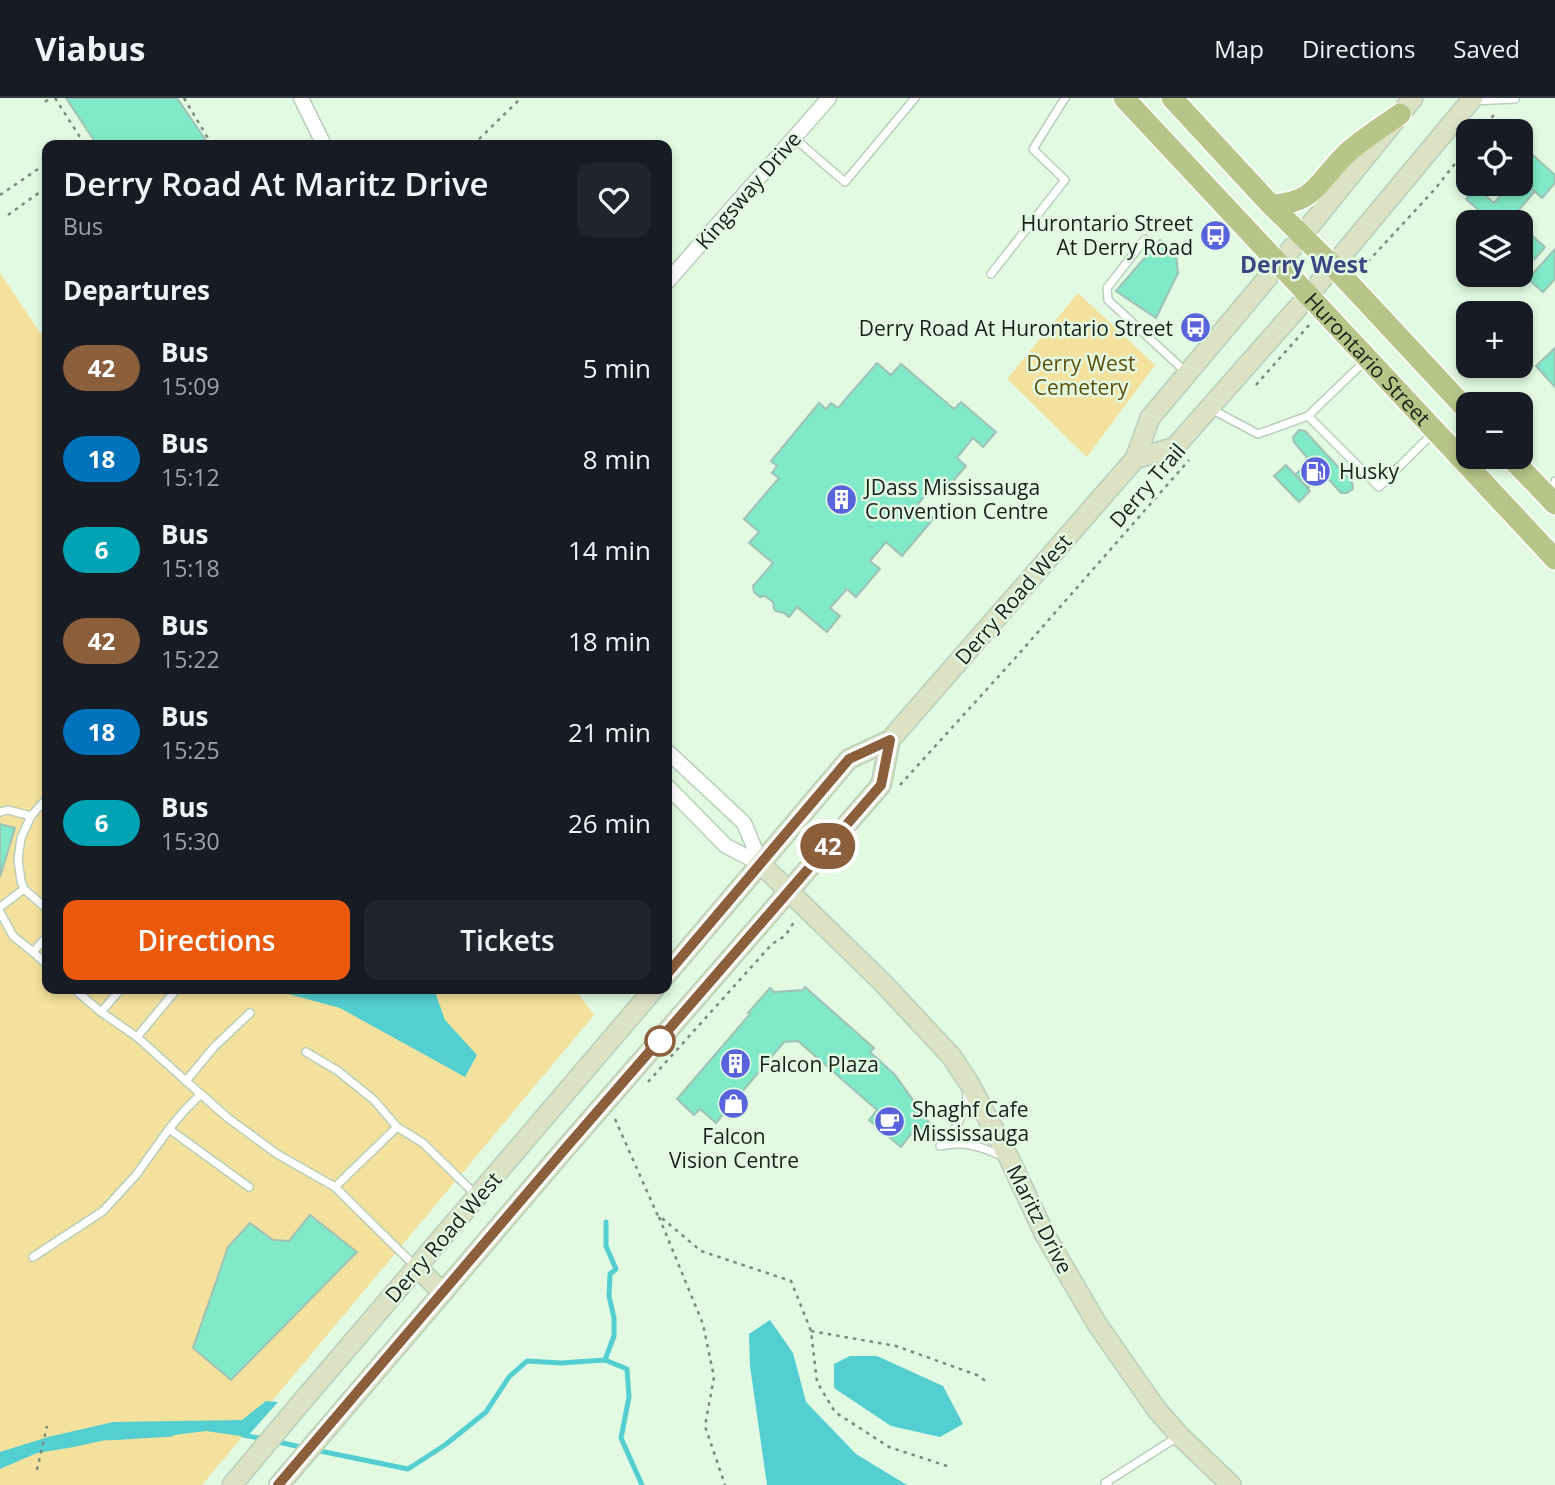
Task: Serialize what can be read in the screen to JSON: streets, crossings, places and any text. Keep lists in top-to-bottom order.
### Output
{
  "streets": {
    "main road": ["Hurontario Street", "Derry Road West", "Maritz Drive"],
    "street": ["Kingsway Drive"],
    "path": ["Derry Trail"]
  },
  "crossings": [
    ["Hurontario Street", "Derry Road West"],
    ["Derry Road West", "Maritz Drive"]
  ],
  "districts": ["Derry West"],
  "parks": ["Derry West Cemetery"],
  "places": {
    "bus stop": ["Hurontario Street At Derry Road", "Derry Road At Hurontario Street"],
    "fuel station": ["Husky"],
    "building": ["JDass Mississauga Convention Centre", "Falcon Plaza"],
    "shop": ["Falcon Vision Centre"],
    "cafe": ["Shaghf Cafe Mississauga"]
  },
  "lines": ["bus line 42"],
  "page": {
    "header": "Viabus",
    "nav": ["Map", "Directions", "Saved"],
    "on_map": "42",
    "map_buttons": ["+", "−"],
    "heading": [
      ["Derry Road At Maritz Drive", "Bus"],
      "Departures"
    ],
    "list": [
      {
        "mark": "42",
        "name": "Bus",
        "note": "15:09",
        "value": "5 min"
      },
      {
        "mark": "18",
        "name": "Bus",
        "note": "15:12",
        "value": "8 min"
      },
      {
        "mark": "6",
        "name": "Bus",
        "note": "15:18",
        "value": "14 min"
      },
      {
        "mark": "42",
        "name": "Bus",
        "note": "15:22",
        "value": "18 min"
      },
      {
        "mark": "18",
        "name": "Bus",
        "note": "15:25",
        "value": "21 min"
      },
      {
        "mark": "6",
        "name": "Bus",
        "note": "15:30",
        "value": "26 min"
      }
    ],
    "buttons": ["Directions", "Tickets"]
  }
}
